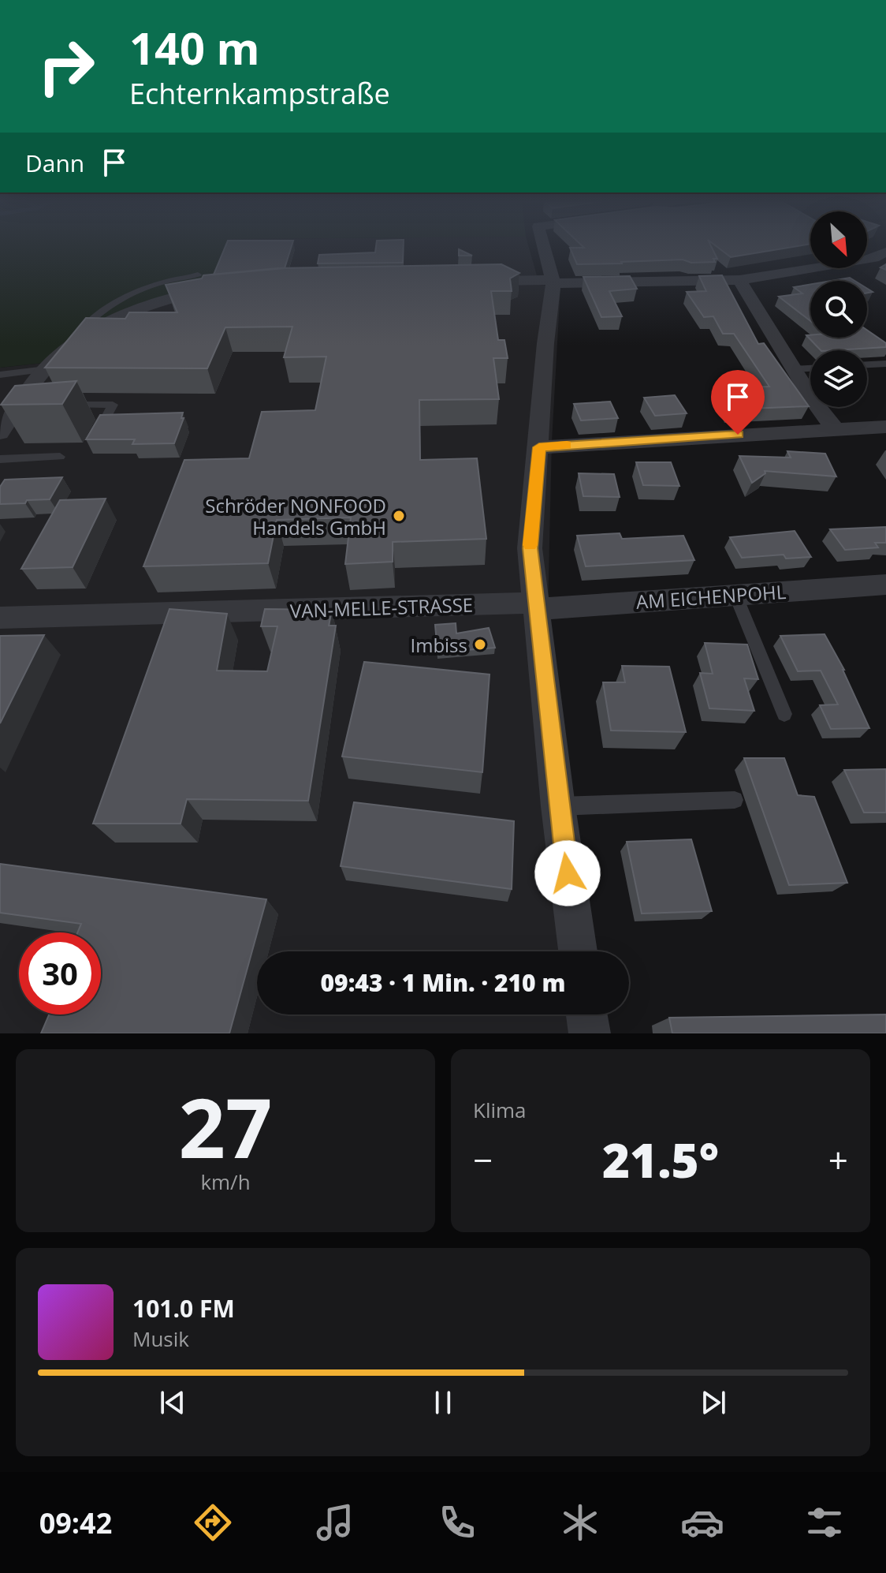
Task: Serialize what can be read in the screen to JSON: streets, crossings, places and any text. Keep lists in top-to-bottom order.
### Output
{
  "streets": {
    "street": ["AM EICHENPOHL", "VAN-MELLE-STRASSE"]
  },
  "crossings": [
    ["AM EICHENPOHL", "VAN-MELLE-STRASSE"]
  ],
  "places": ["Schröder NONFOOD Handels GmbH", "Imbiss"],
  "north": "bottom right",
  "page": {
    "turn": ["140 m", "Echternkampstraße"],
    "then": "Dann",
    "limit": "30",
    "trip": "09:43 · 1 Min. · 210 m",
    "tile": [
      ["27", "km/h"],
      "Klima"
    ],
    "heat": ["−", "21.5°", "+"],
    "song": ["101.0 FM", "Musik"],
    "tabs": "09:42"
  }
}
